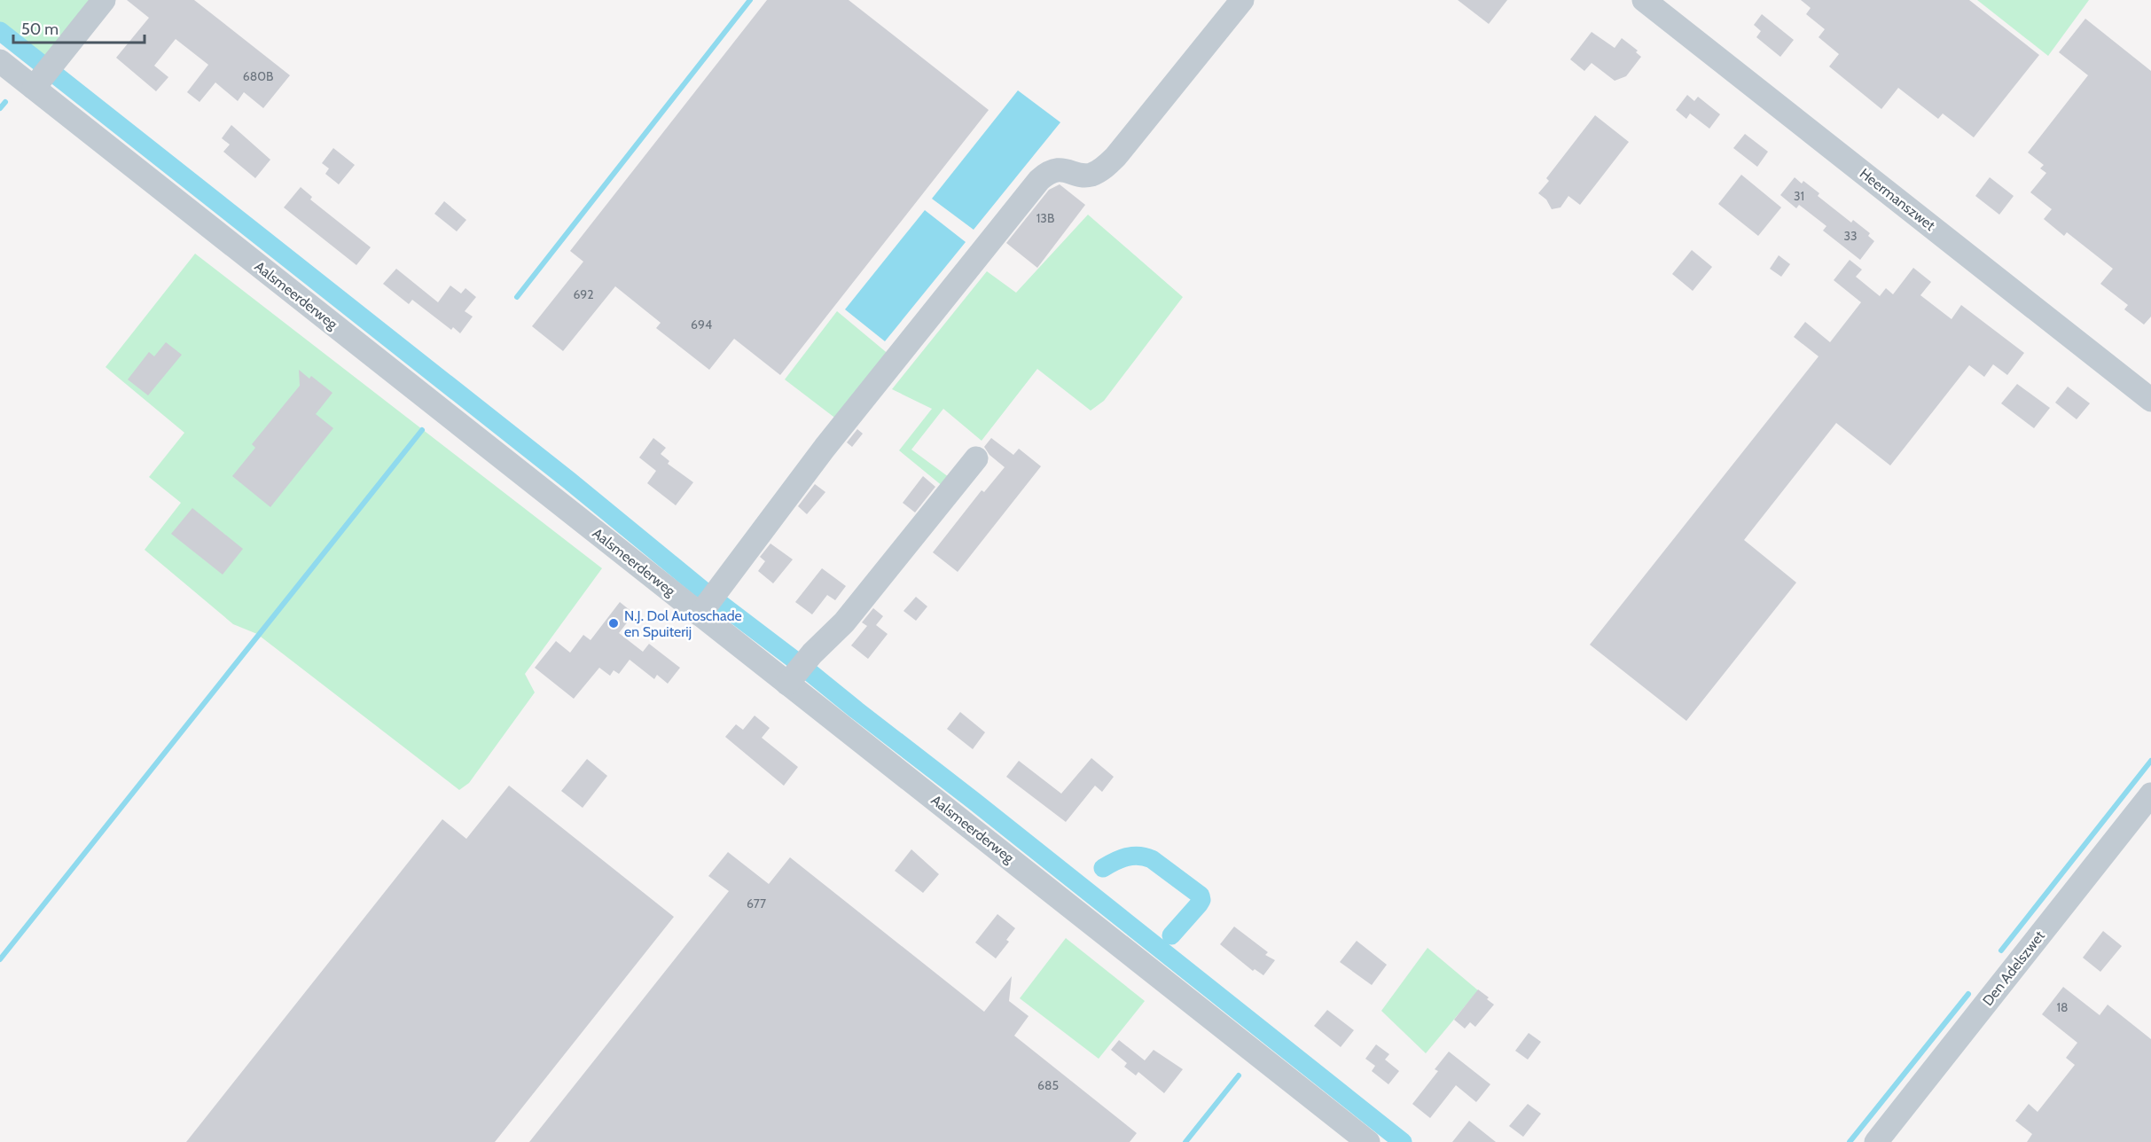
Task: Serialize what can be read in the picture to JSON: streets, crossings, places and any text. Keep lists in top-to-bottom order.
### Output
{
  "streets": {
    "street": ["Heermanszwet", "Aalsmeerderweg", "Den Adelszwet"]
  },
  "places": ["N.J. Dol Autoschade en Spuiterij"],
  "house_numbers": [
    "680B",
    "31",
    "13B",
    "33",
    "692",
    "694",
    "677",
    "18",
    "685"
  ],
  "scale_bar": "50 m"
}
